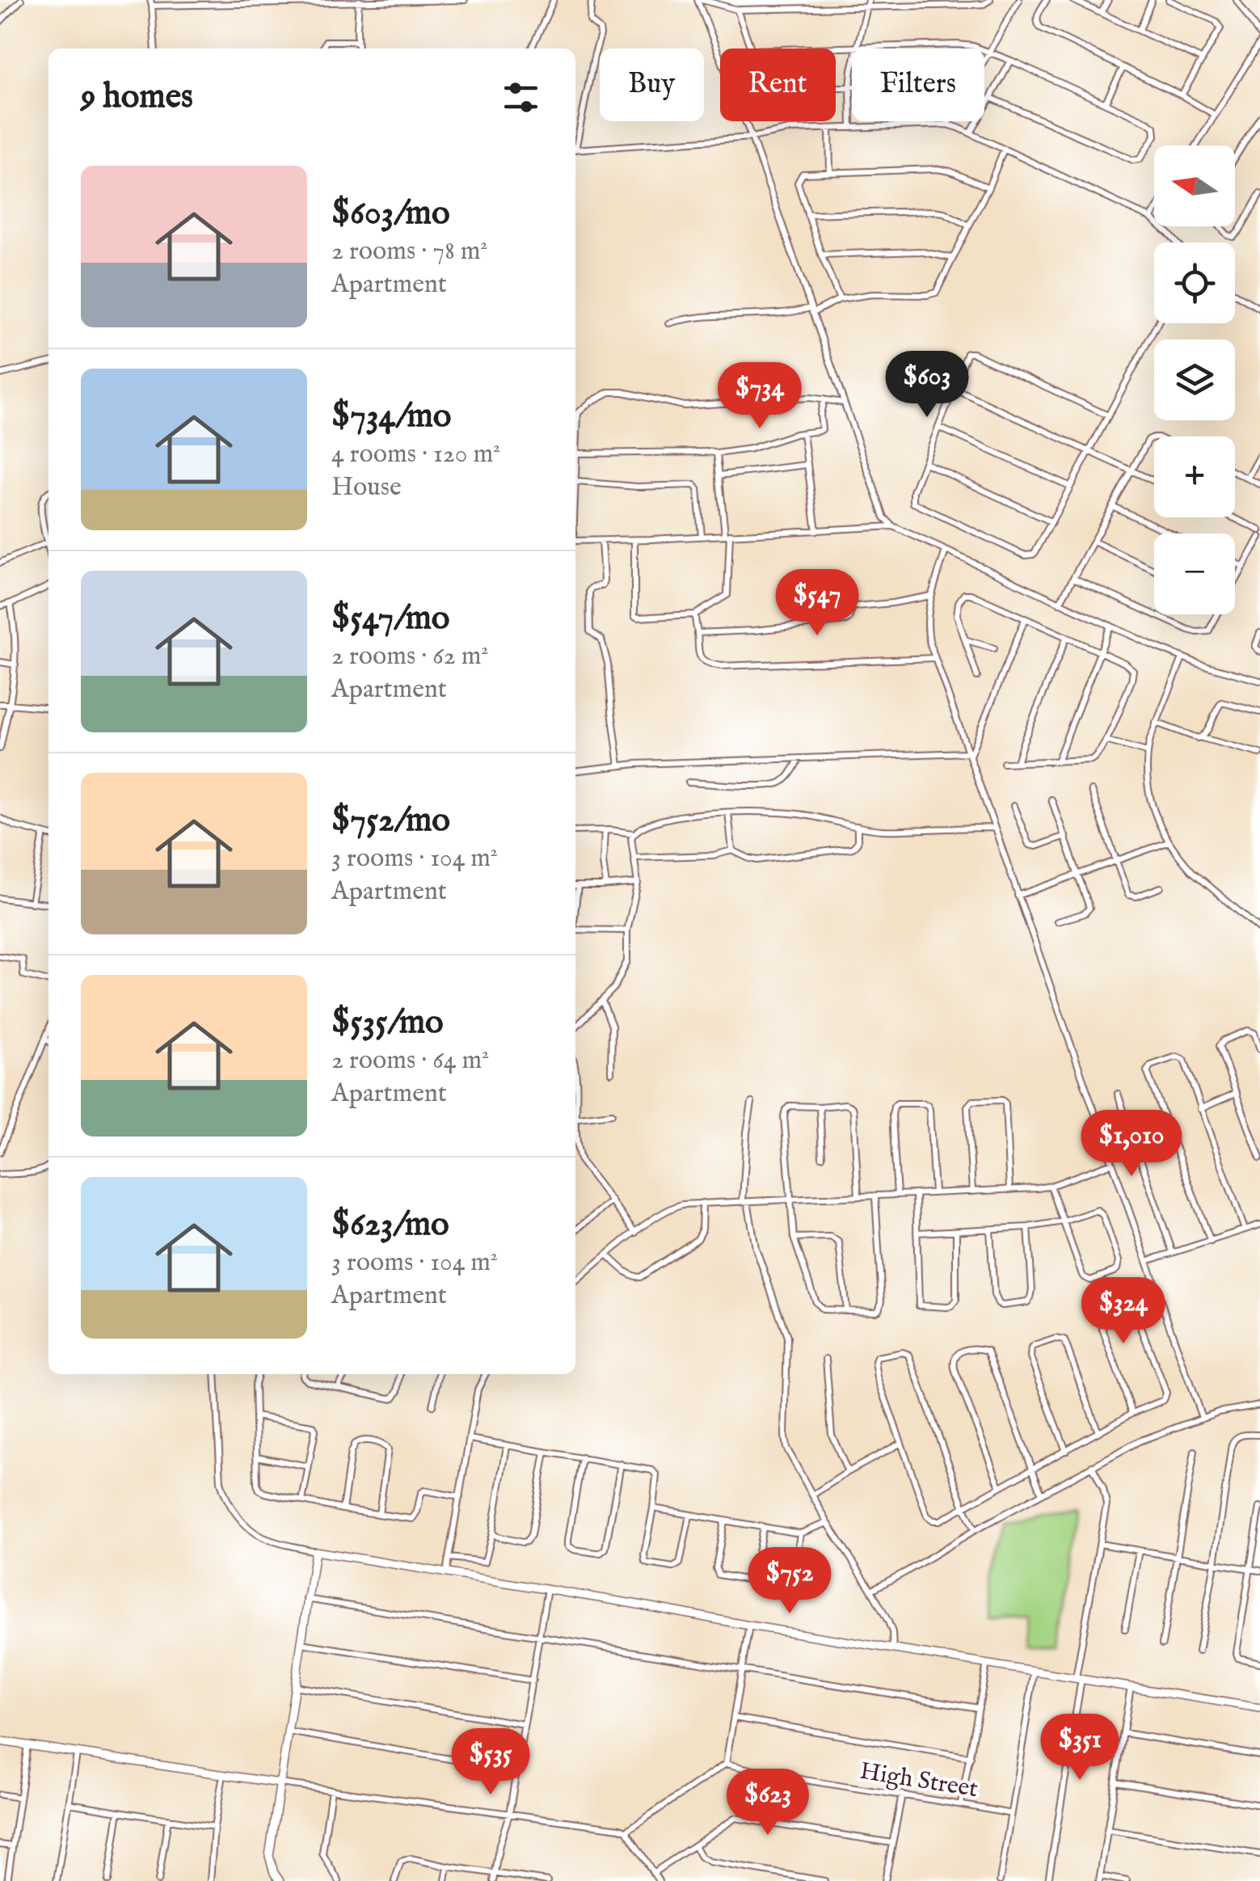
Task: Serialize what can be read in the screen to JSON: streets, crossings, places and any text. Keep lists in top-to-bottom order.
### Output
{
  "streets": {
    "street": ["High Street"]
  },
  "north": "left",
  "page": {
    "chip": ["Buy", "Rent", "Filters"],
    "heading": "9 homes",
    "map_buttons": ["+", "−"],
    "list": [
      {
        "name": "$603/mo",
        "note": "2 rooms · 78 m² · Apartment"
      },
      {
        "name": "$734/mo",
        "note": "4 rooms · 120 m² · House"
      },
      {
        "name": "$547/mo",
        "note": "2 rooms · 62 m² · Apartment"
      },
      {
        "name": "$752/mo",
        "note": "3 rooms · 104 m² · Apartment"
      },
      {
        "name": "$535/mo",
        "note": "2 rooms · 64 m² · Apartment"
      },
      {
        "name": "$623/mo",
        "note": "3 rooms · 104 m² · Apartment"
      }
    ],
    "price": [
      "$603",
      "$734",
      "$547",
      "$1,010",
      "$324",
      "$752",
      "$351",
      "$535",
      "$623"
    ]
  }
}
